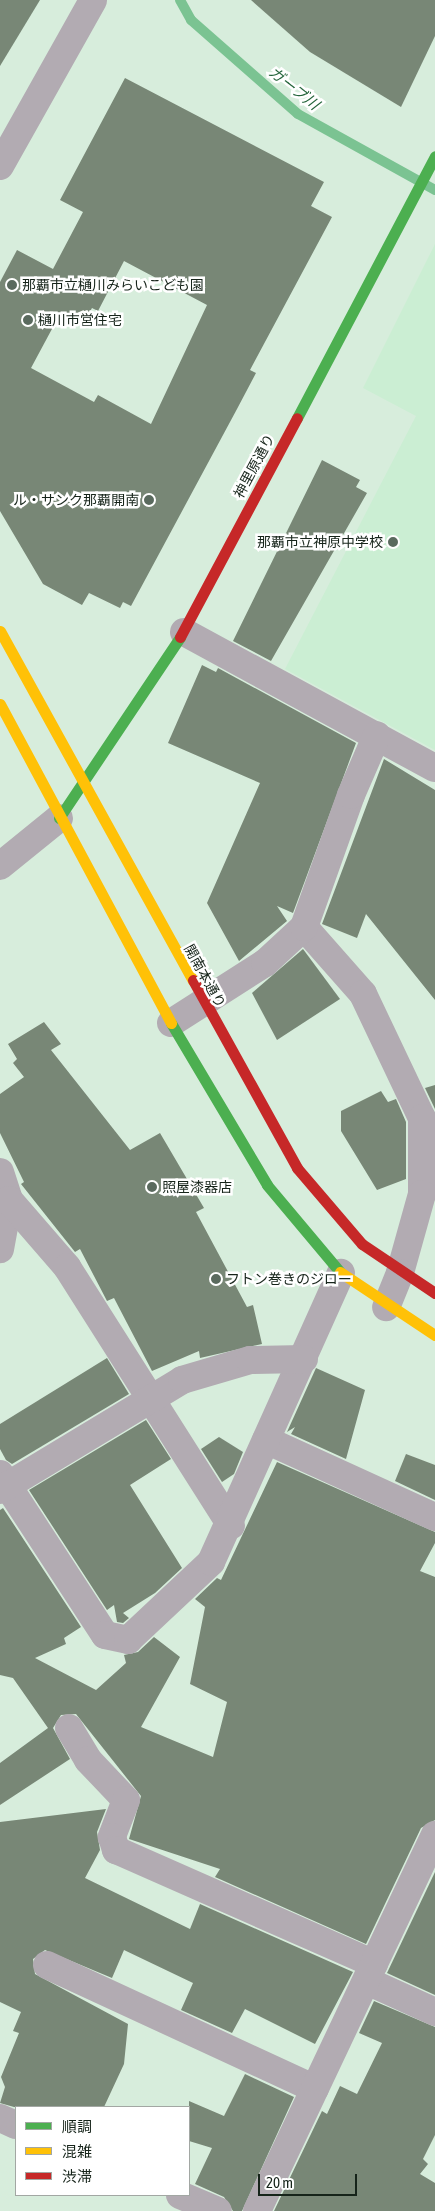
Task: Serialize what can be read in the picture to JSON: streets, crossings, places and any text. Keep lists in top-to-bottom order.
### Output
{
  "streets": {
    "main road": ["神里原通り", "開南本通り"]
  },
  "crossings": [
    ["神里原通り", "開南本通り"]
  ],
  "water": ["ガーブ川"],
  "places": [
    "那覇市立樋川みらいこども園",
    "樋川市営住宅",
    "ル・サンク那覇開南",
    "那覇市立神原中学校",
    "照屋漆器店",
    "フトン巻きのジロー"
  ],
  "legend": ["順調", "混雑", "渋滞"],
  "scale_bar": "20 m"
}
